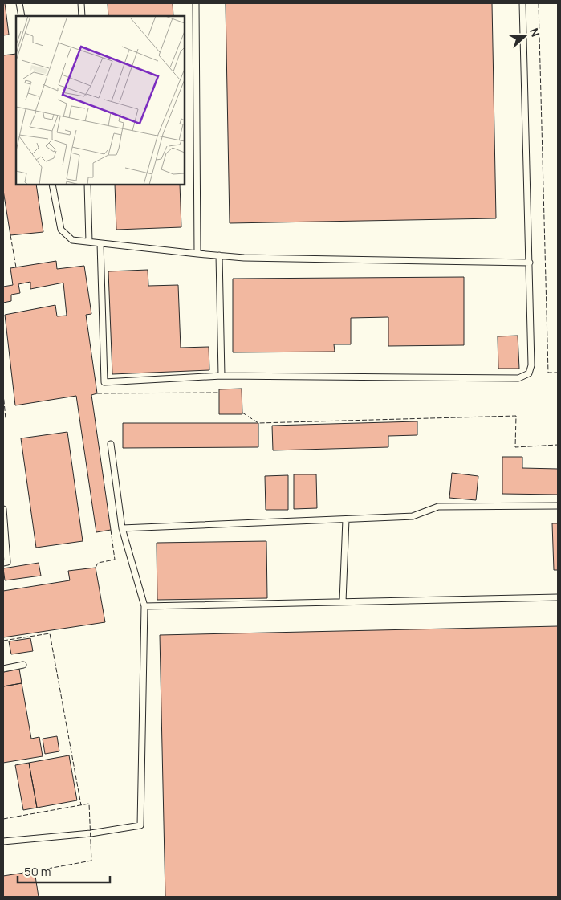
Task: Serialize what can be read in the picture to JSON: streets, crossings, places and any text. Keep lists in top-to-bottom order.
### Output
{
  "scale_bar": "50 m",
  "north": "right"
}
